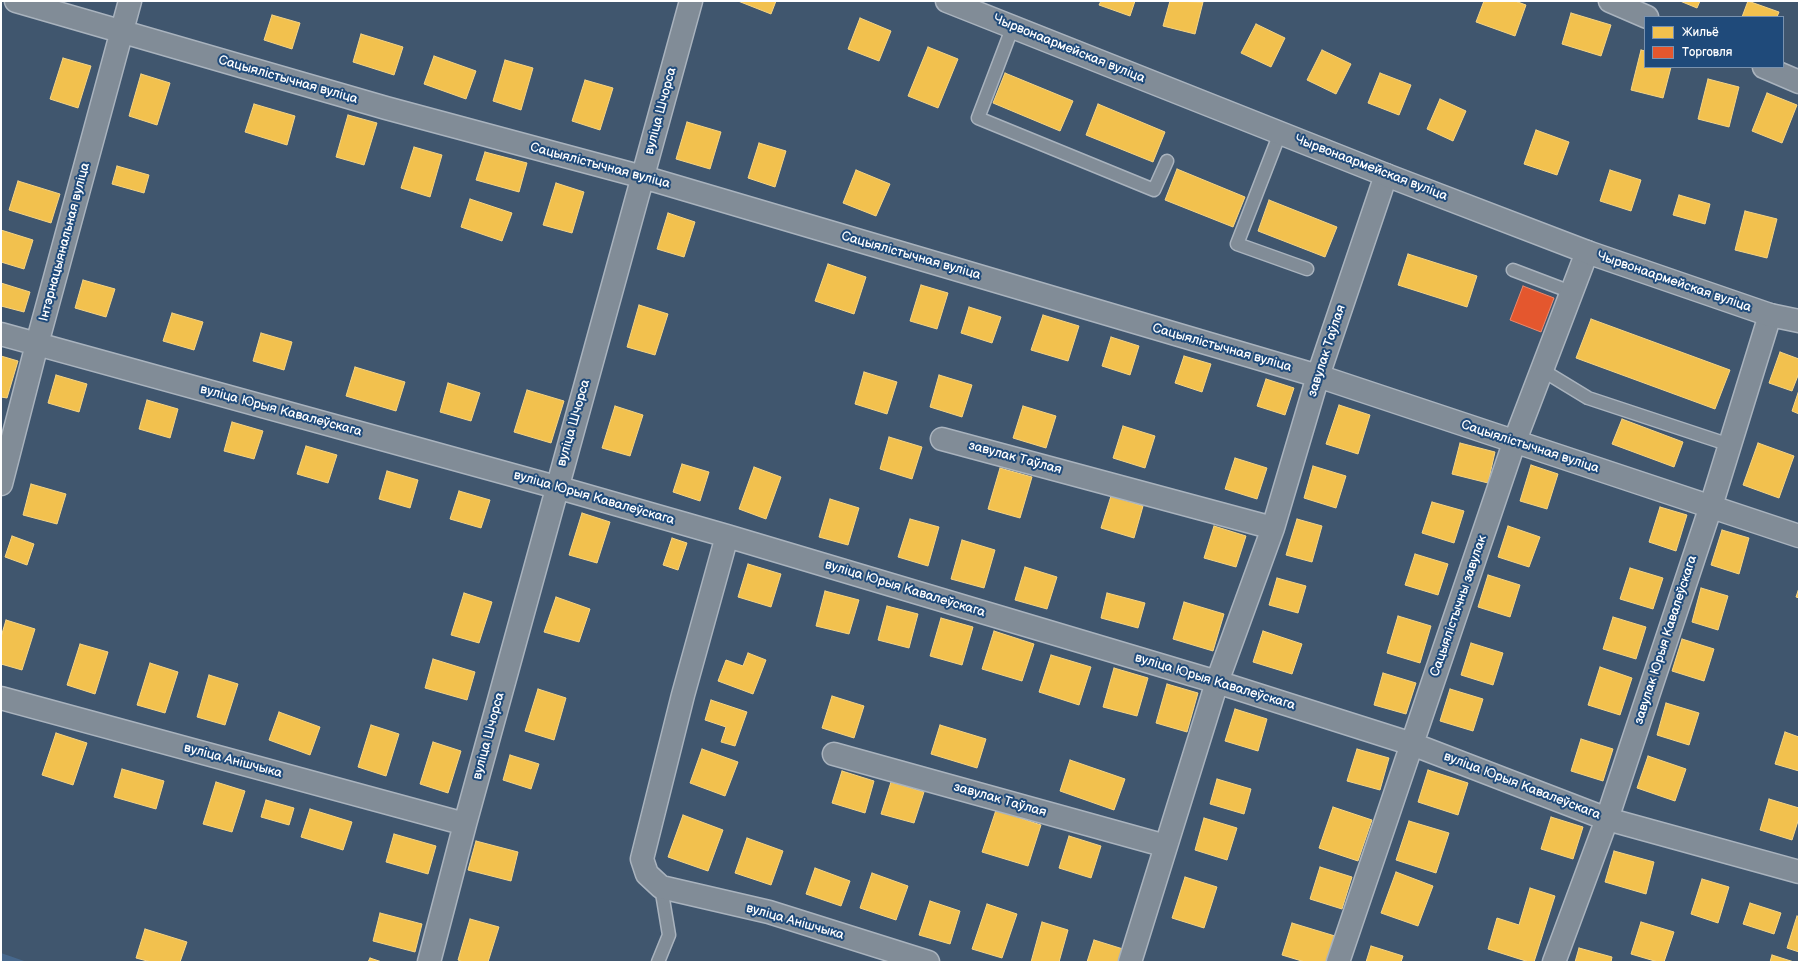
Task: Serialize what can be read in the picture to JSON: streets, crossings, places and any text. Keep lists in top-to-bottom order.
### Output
{
  "streets": {
    "main road": [
      "Чырвонаармейская вуліца",
      "Сацыялістычная вуліца",
      "вуліца Шчорса",
      "Інтэрнацыянальная вуліца",
      "завулак Таўлая",
      "вуліца Юрыя Кавалеўскага",
      "Сацыялістычны завулак",
      "завулак Юрыя Кавалеўскага",
      "вуліца Анішчыка"
    ]
  },
  "crossings": [
    ["Чырвонаармейская вуліца", "завулак Таўлая"],
    ["Чырвонаармейская вуліца", "Сацыялістычны завулак"],
    ["Чырвонаармейская вуліца", "завулак Юрыя Кавалеўскага"],
    ["Сацыялістычная вуліца", "вуліца Шчорса"],
    ["Сацыялістычная вуліца", "Інтэрнацыянальная вуліца"],
    ["Сацыялістычная вуліца", "завулак Таўлая"],
    ["Сацыялістычная вуліца", "Сацыялістычны завулак"],
    ["Сацыялістычная вуліца", "завулак Юрыя Кавалеўскага"],
    ["вуліца Шчорса", "вуліца Юрыя Кавалеўскага"],
    ["вуліца Шчорса", "вуліца Анішчыка"],
    ["Інтэрнацыянальная вуліца", "вуліца Юрыя Кавалеўскага"],
    ["завулак Таўлая", "вуліца Юрыя Кавалеўскага"],
    ["вуліца Юрыя Кавалеўскага", "Сацыялістычны завулак"],
    ["вуліца Юрыя Кавалеўскага", "завулак Юрыя Кавалеўскага"]
  ],
  "legend": ["Жильё", "Торговля"]
}
